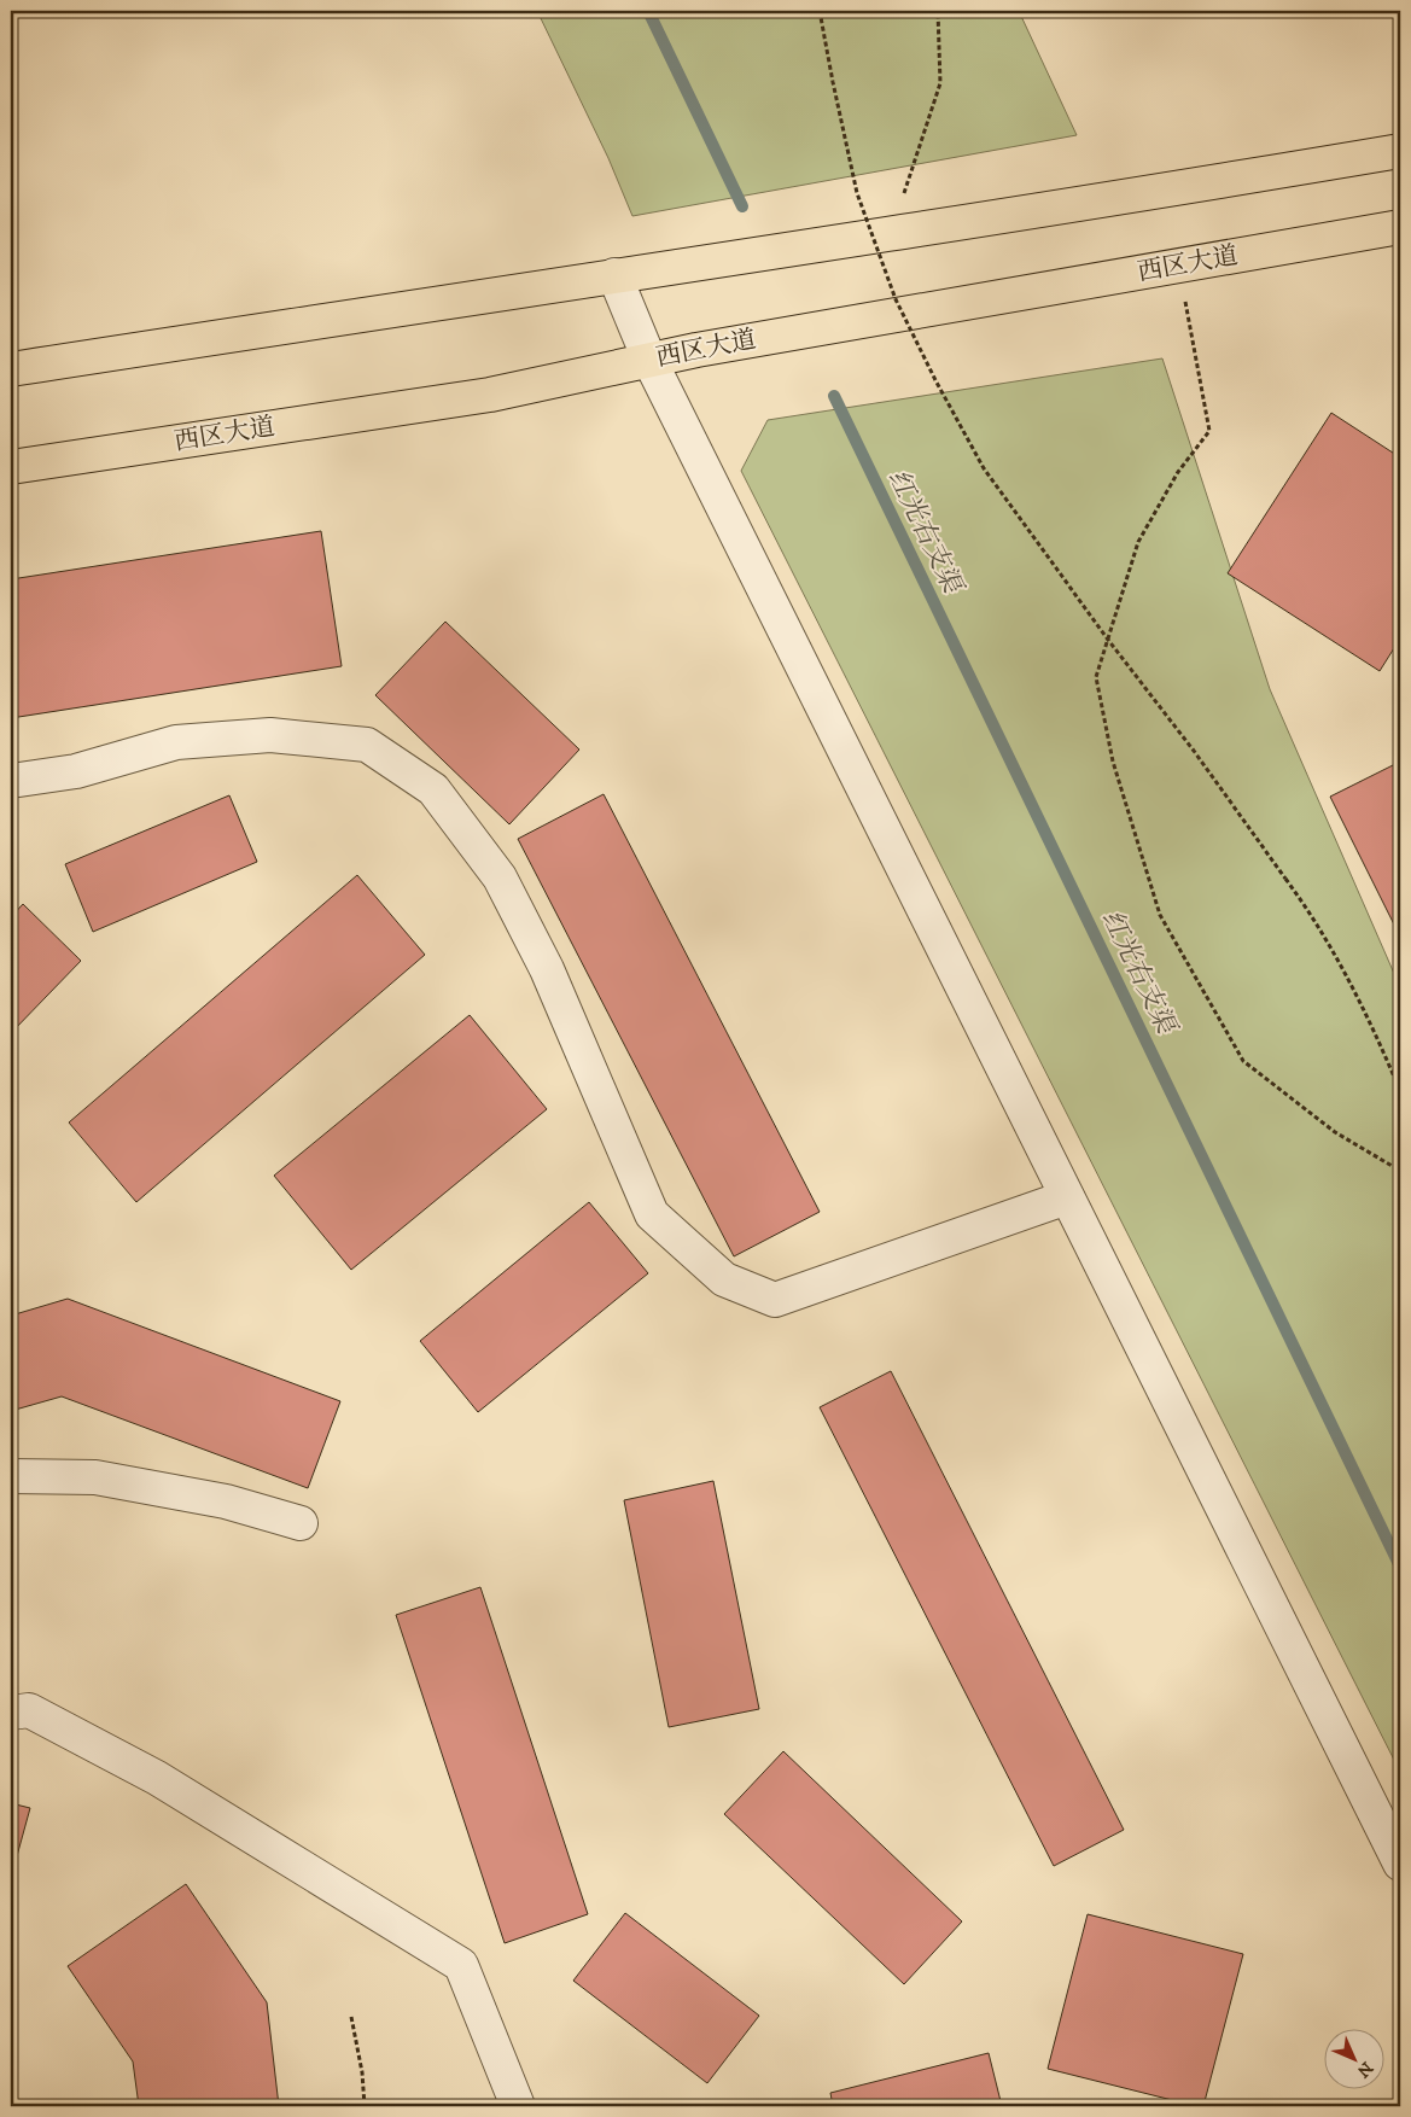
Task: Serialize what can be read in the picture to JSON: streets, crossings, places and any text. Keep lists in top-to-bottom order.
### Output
{
  "streets": {
    "main road": ["西区大道"]
  },
  "water": ["红光右支渠"],
  "north": "bottom right"
}
